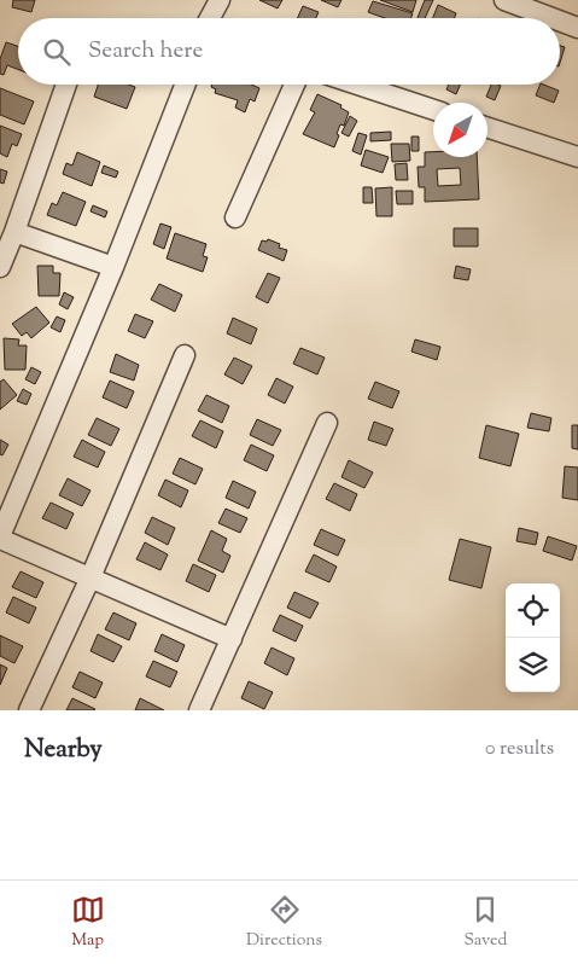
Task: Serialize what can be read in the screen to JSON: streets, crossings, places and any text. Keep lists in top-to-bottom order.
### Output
{
  "north": "bottom left",
  "page": {
    "search": "Search here",
    "heading": ["Nearby", "0 results"],
    "nav": ["Map", "Directions", "Saved"]
  }
}
